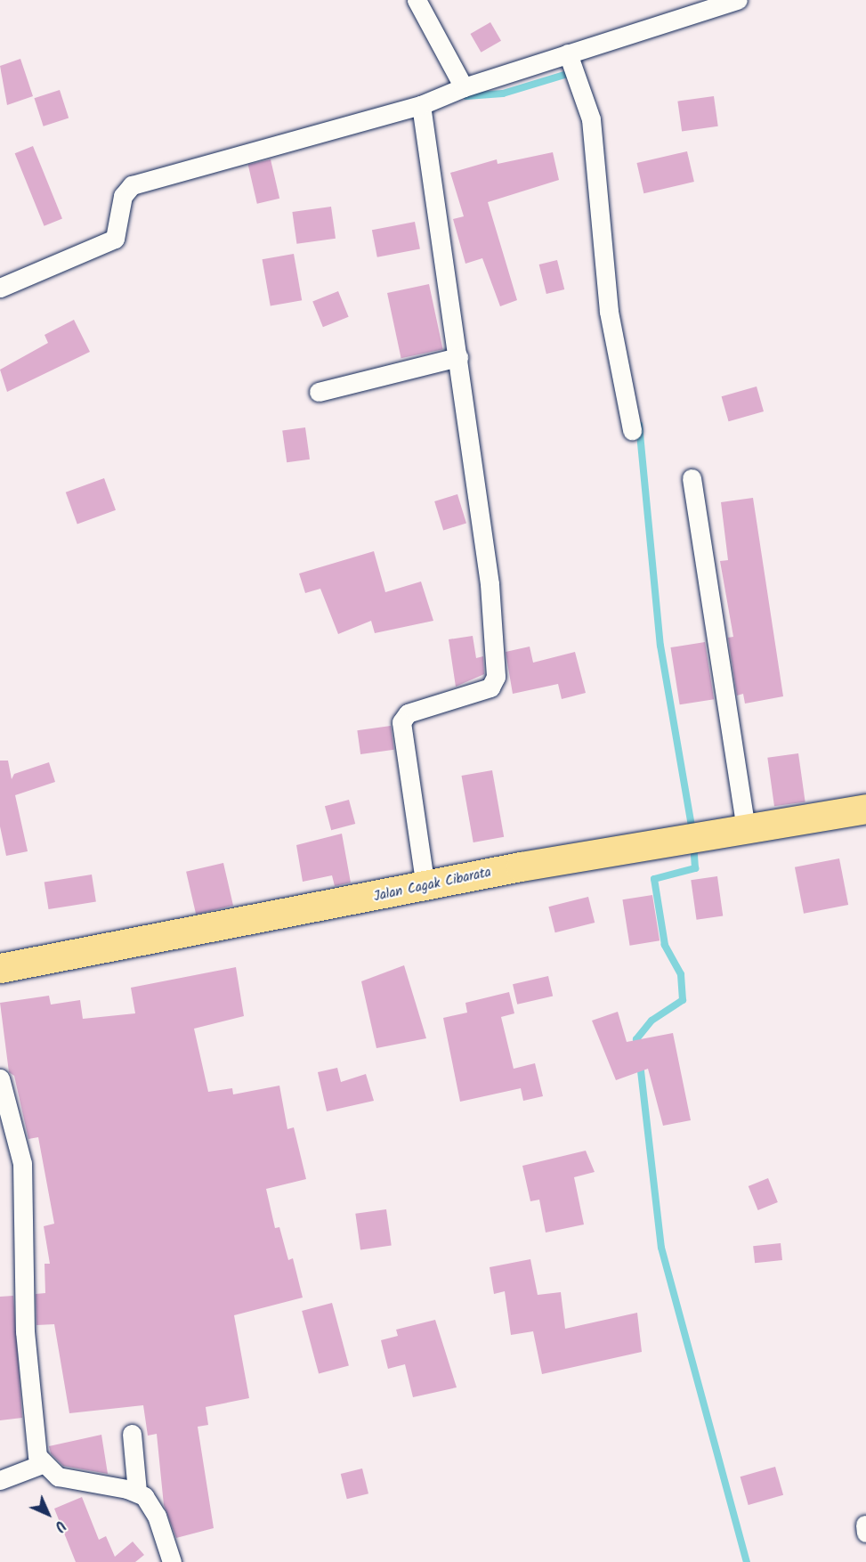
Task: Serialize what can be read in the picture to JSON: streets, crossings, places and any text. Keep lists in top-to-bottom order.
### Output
{
  "streets": {
    "highway": ["Jalan Cagak Cibarata"]
  },
  "north": "bottom right"
}
